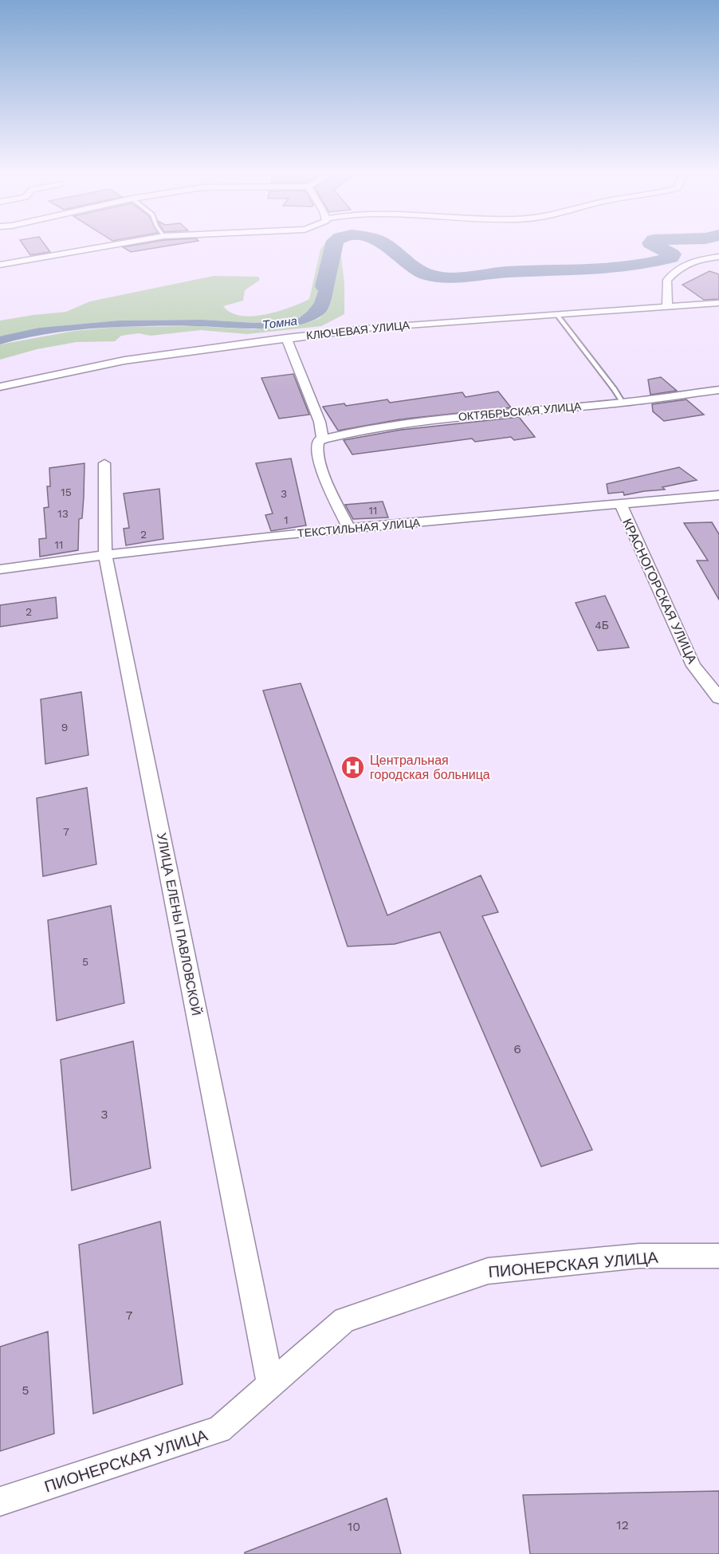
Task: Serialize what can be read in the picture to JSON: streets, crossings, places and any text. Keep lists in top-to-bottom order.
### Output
{
  "streets": {
    "street": [
      "КЛЮЧЕВАЯ УЛИЦА",
      "ОКТЯБРЬСКАЯ УЛИЦА",
      "ТЕКСТИЛЬНАЯ УЛИЦА",
      "КРАСНОГОРСКАЯ УЛИЦА",
      "УЛИЦА ЕЛЕНЫ ПАВЛОВСКОЙ",
      "ПИОНЕРСКАЯ УЛИЦА"
    ]
  },
  "crossings": [
    ["ТЕКСТИЛЬНАЯ УЛИЦА", "КРАСНОГОРСКАЯ УЛИЦА"],
    ["ТЕКСТИЛЬНАЯ УЛИЦА", "УЛИЦА ЕЛЕНЫ ПАВЛОВСКОЙ"],
    ["УЛИЦА ЕЛЕНЫ ПАВЛОВСКОЙ", "ПИОНЕРСКАЯ УЛИЦА"]
  ],
  "water": ["Томна"],
  "places": {
    "hospital": ["Центральная городская больница"]
  },
  "house_numbers": [
    "15",
    "3",
    "11",
    "13",
    "1",
    "2",
    "11",
    "2",
    "4Б",
    "9",
    "7",
    "5",
    "6",
    "3",
    "7",
    "5",
    "12",
    "10"
  ]
}
